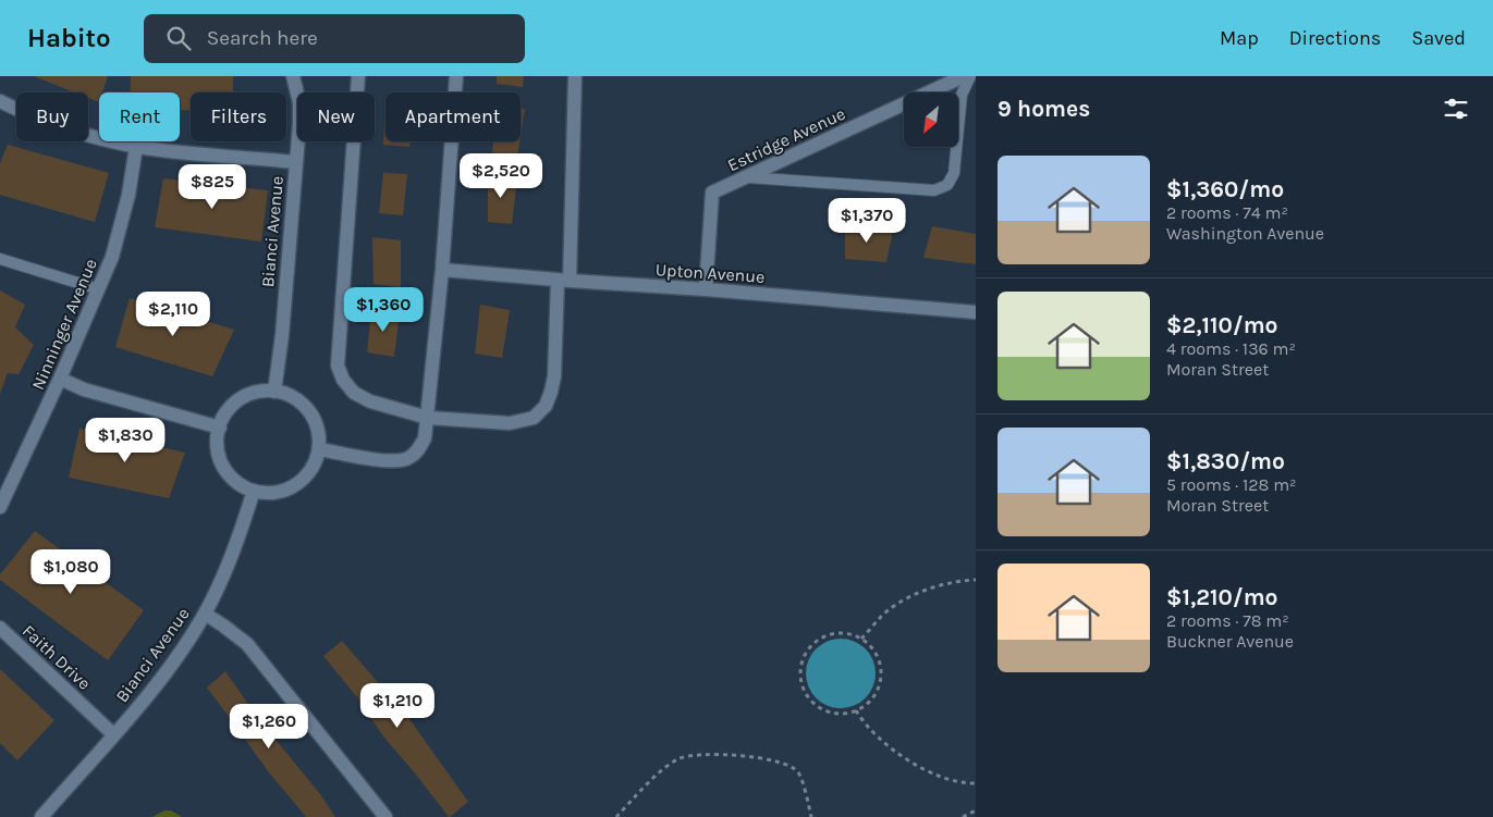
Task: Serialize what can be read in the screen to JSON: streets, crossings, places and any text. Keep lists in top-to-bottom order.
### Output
{
  "streets": {
    "street": [
      "Estridge Avenue",
      "Bianci Avenue",
      "Upton Avenue",
      "Ninninger Avenue",
      "Faith Drive"
    ]
  },
  "crossings": [
    ["Estridge Avenue", "Upton Avenue"],
    ["Bianci Avenue", "Faith Drive"]
  ],
  "north": "bottom left",
  "page": {
    "header": "Habito",
    "search": "Search here",
    "nav": ["Map", "Directions", "Saved"],
    "heading": "9 homes",
    "chip": [
      "Buy",
      "Rent",
      "Filters",
      "New",
      "Apartment"
    ],
    "list": [
      {
        "name": "$1,360/mo",
        "note": "2 rooms · 74 m² · Washington Avenue"
      },
      {
        "name": "$2,110/mo",
        "note": "4 rooms · 136 m² · Moran Street"
      },
      {
        "name": "$1,830/mo",
        "note": "5 rooms · 128 m² · Moran Street"
      },
      {
        "name": "$1,210/mo",
        "note": "2 rooms · 78 m² · Buckner Avenue"
      }
    ],
    "price": [
      "$2,520",
      "$825",
      "$1,370",
      "$1,360",
      "$2,110",
      "$1,830",
      "$1,080",
      "$1,210",
      "$1,260"
    ]
  }
}
